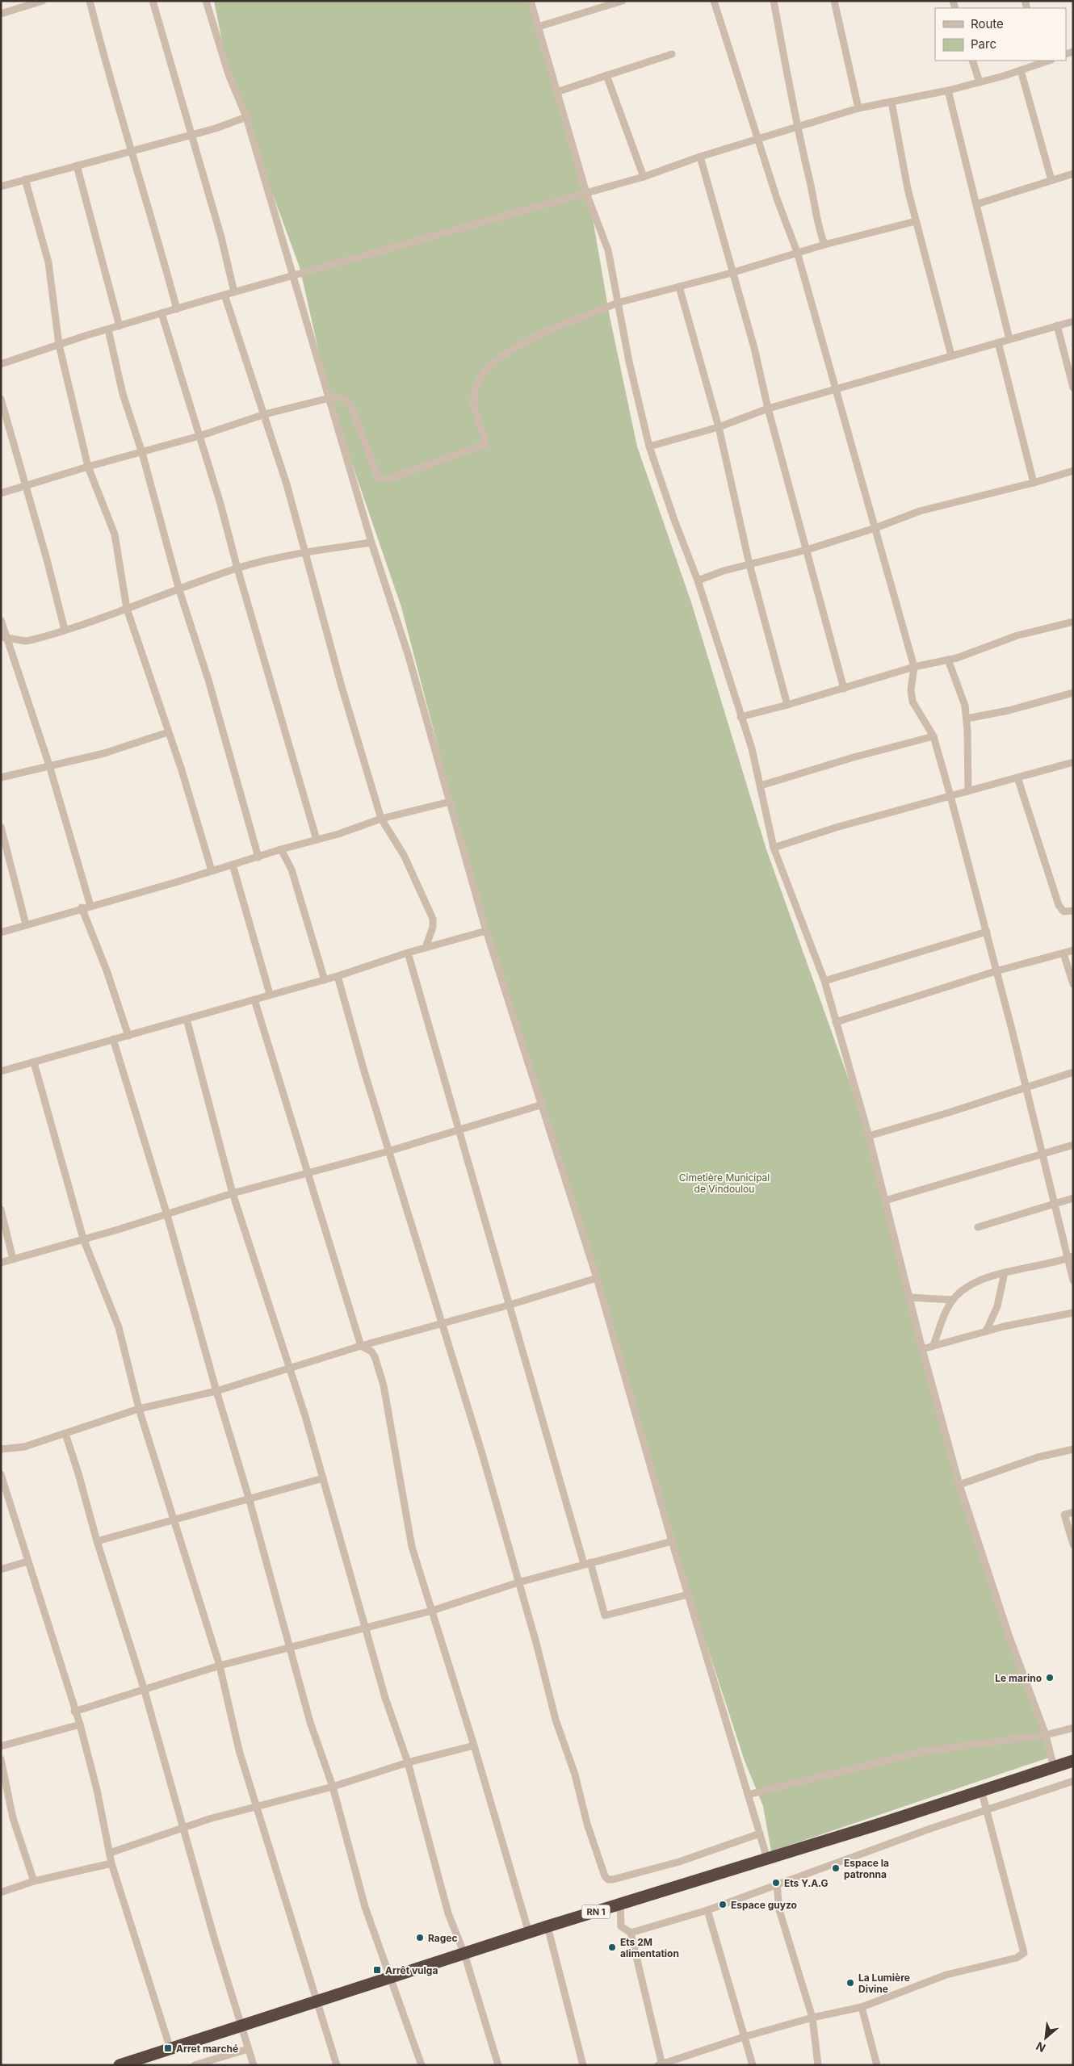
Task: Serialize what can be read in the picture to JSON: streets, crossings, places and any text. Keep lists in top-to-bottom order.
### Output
{
  "streets": {
    "highway": ["RN 1"]
  },
  "parks": ["Cimetière Municipal de Vindoulou"],
  "places": {
    "other": [
      "Le marino",
      "Espace la patronna",
      "Ets Y.A.G",
      "Espace guyzo",
      "Ragec",
      "Ets 2M alimentation",
      "La Lumière Divine"
    ],
    "transit": ["Arrêt vulga", "Arret marché"]
  },
  "legend": ["Route", "Parc"],
  "north": "bottom left"
}
